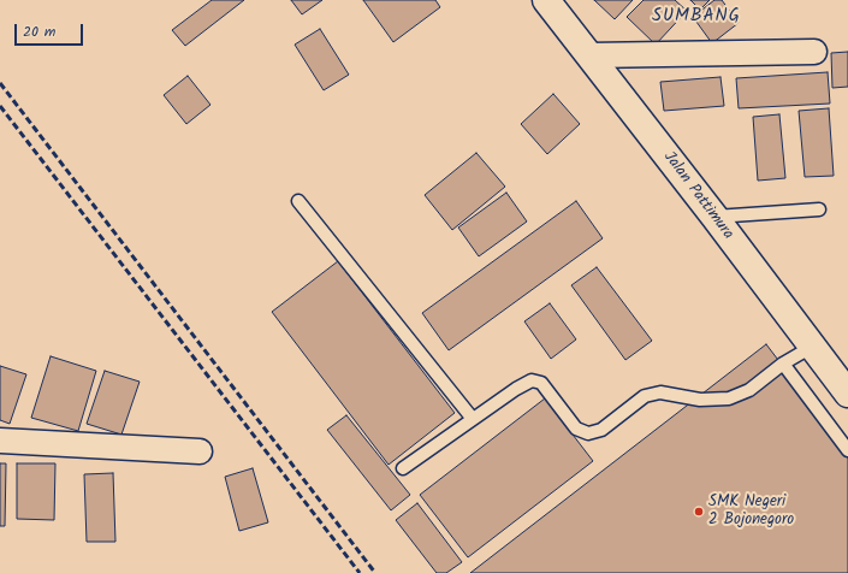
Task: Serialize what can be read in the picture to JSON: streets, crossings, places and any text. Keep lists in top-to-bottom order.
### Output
{
  "streets": {
    "street": ["Jalan Pattimura"]
  },
  "districts": ["SUMBANG"],
  "places": ["SMK Negeri 2 Bojonegoro"],
  "scale_bar": "20 m"
}
